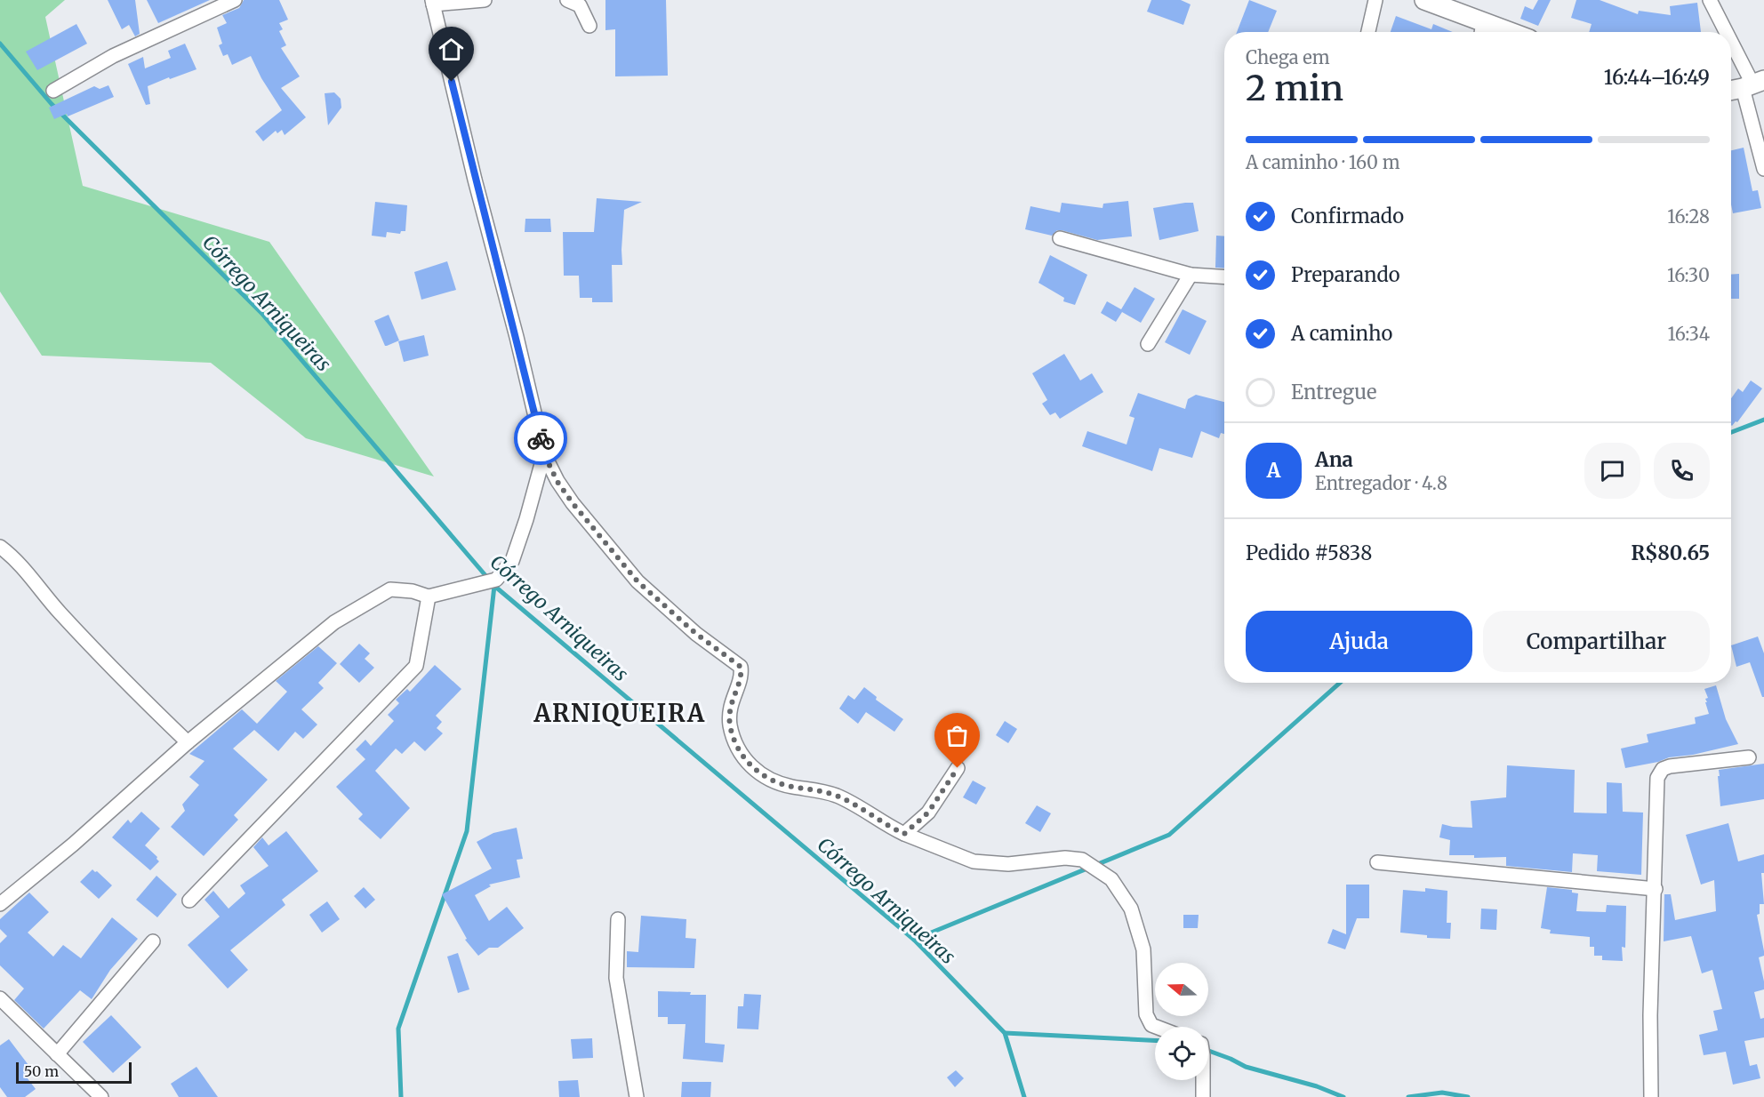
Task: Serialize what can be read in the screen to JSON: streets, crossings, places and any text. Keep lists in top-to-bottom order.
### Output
{
  "districts": ["ARNIQUEIRA"],
  "water": ["Córrego Arniqueiras"],
  "scale_bar": "50 m",
  "north": "left",
  "page": {
    "heading": ["2 min", "Chega em", "16:44–16:49"],
    "panel": [
      "Ana",
      "Entregador · 4.8",
      "Pedido #5838",
      "R$80.65"
    ],
    "bar": "A caminho · 160 m",
    "list": [
      ["Confirmado", "16:28"],
      ["Preparando", "16:30"],
      ["A caminho", "16:34"],
      "Entregue"
    ],
    "round": "A",
    "buttons": ["Ajuda", "Compartilhar"],
    "scale": "50 m"
  }
}
